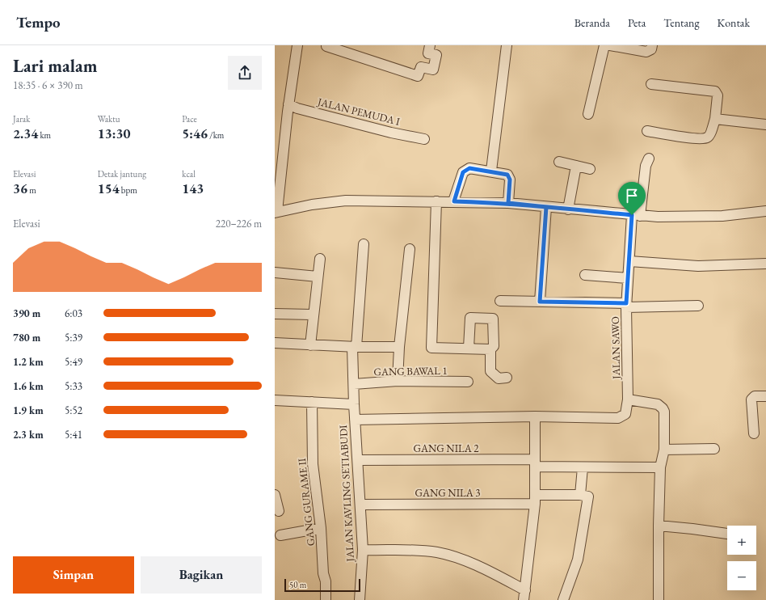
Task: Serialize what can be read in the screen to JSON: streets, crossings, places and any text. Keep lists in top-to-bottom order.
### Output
{
  "streets": {
    "street": [
      "JALAN PEMUDA I",
      "JALAN SAWO",
      "GANG BAWAL 1",
      "GANG NILA 2",
      "GANG NILA 3",
      "JALAN KAVLING SETIABUDI",
      "GANG GURAME II"
    ]
  },
  "crossings": [
    ["GANG BAWAL 1", "JALAN KAVLING SETIABUDI"],
    ["GANG NILA 2", "JALAN KAVLING SETIABUDI"],
    ["GANG NILA 3", "JALAN KAVLING SETIABUDI"]
  ],
  "scale_bar": "50 m",
  "page": {
    "header": "Tempo",
    "nav": [
      "Beranda",
      "Peta",
      "Tentang",
      "Kontak"
    ],
    "heading": ["Lari malam", "18:35 · 6 × 390 m"],
    "stats": [
      ["Jarak", "2.34 km"],
      ["Waktu", "13:30"],
      ["Pace", "5:46 /km"],
      ["Elevasi", "36 m"],
      ["Detak jantung", "154 bpm"],
      ["kcal", "143"]
    ],
    "chart": ["Elevasi", "220–226 m"],
    "list": [
      {
        "name": "390 m",
        "note": "6:03"
      },
      {
        "name": "780 m",
        "note": "5:39"
      },
      {
        "name": "1.2 km",
        "note": "5:49"
      },
      {
        "name": "1.6 km",
        "note": "5:33"
      },
      {
        "name": "1.9 km",
        "note": "5:52"
      },
      {
        "name": "2.3 km",
        "note": "5:41"
      }
    ],
    "map_buttons": ["+", "−"],
    "buttons": ["Simpan", "Bagikan"],
    "scale": "50 m"
  }
}
